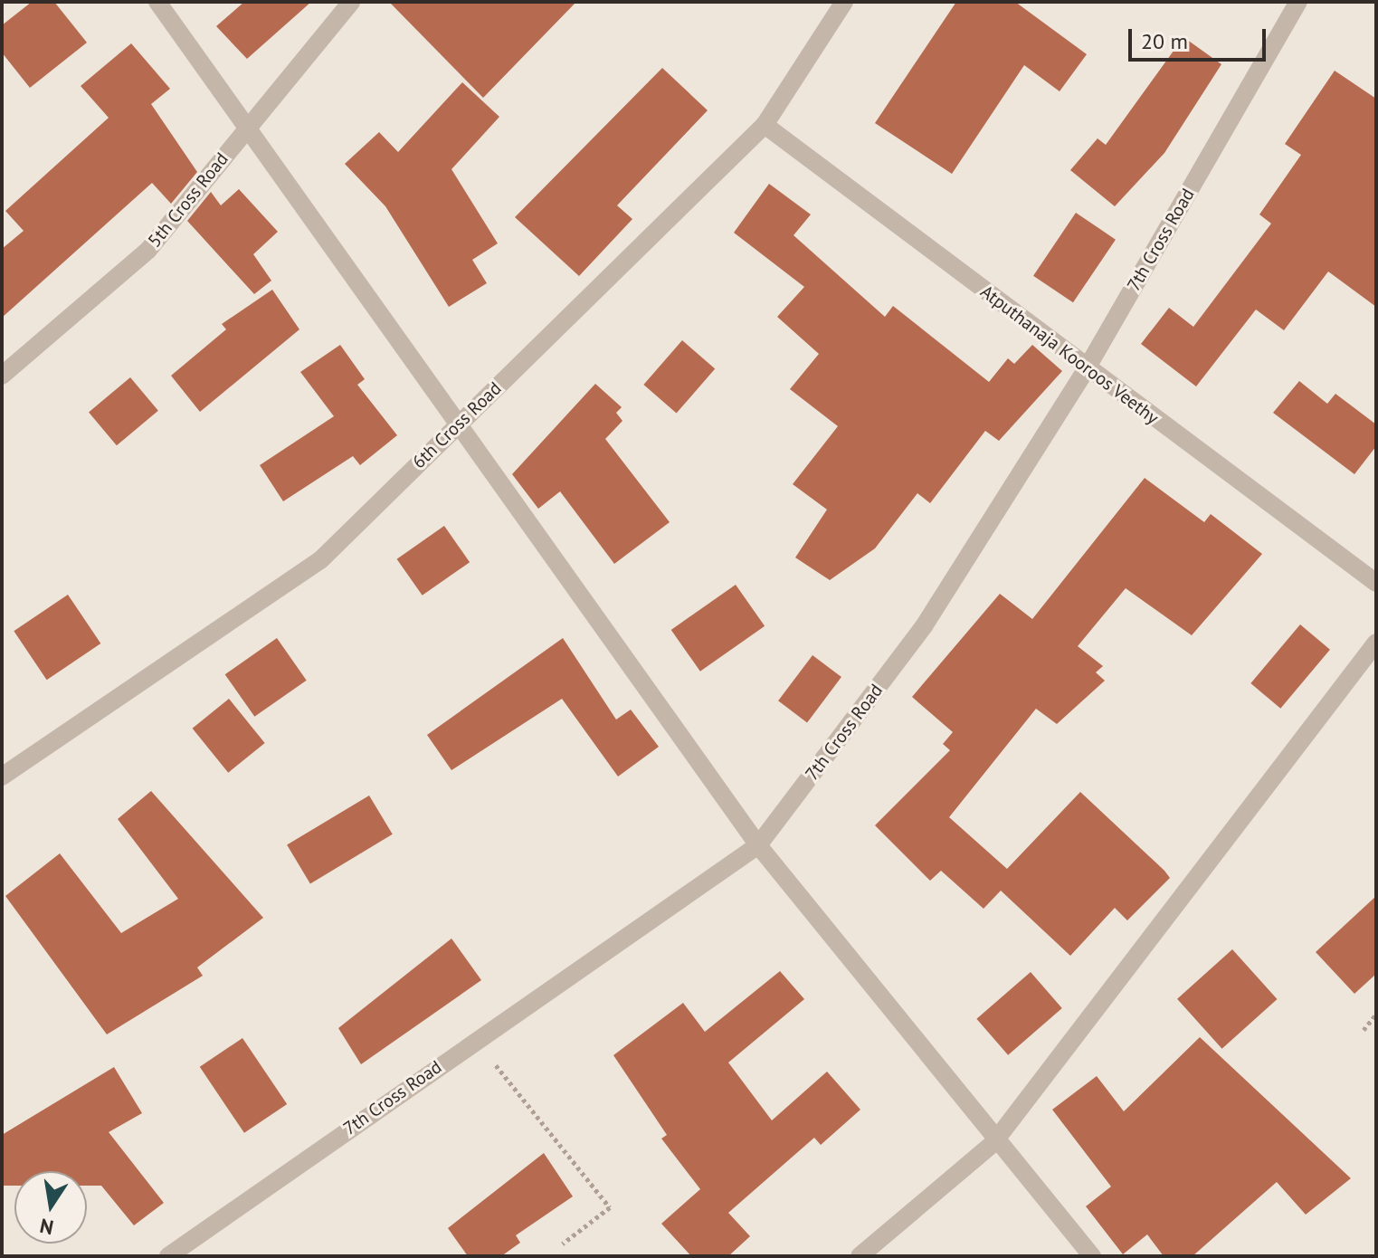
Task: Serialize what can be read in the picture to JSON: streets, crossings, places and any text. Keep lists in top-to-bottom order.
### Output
{
  "streets": {
    "street": [
      "5th Cross Road",
      "7th Cross Road",
      "Atputhanaja Kooroos Veethy",
      "6th Cross Road"
    ]
  },
  "crossings": [
    ["7th Cross Road", "Atputhanaja Kooroos Veethy"],
    ["Atputhanaja Kooroos Veethy", "6th Cross Road"]
  ],
  "scale_bar": "20 m",
  "north": "bottom"
}
